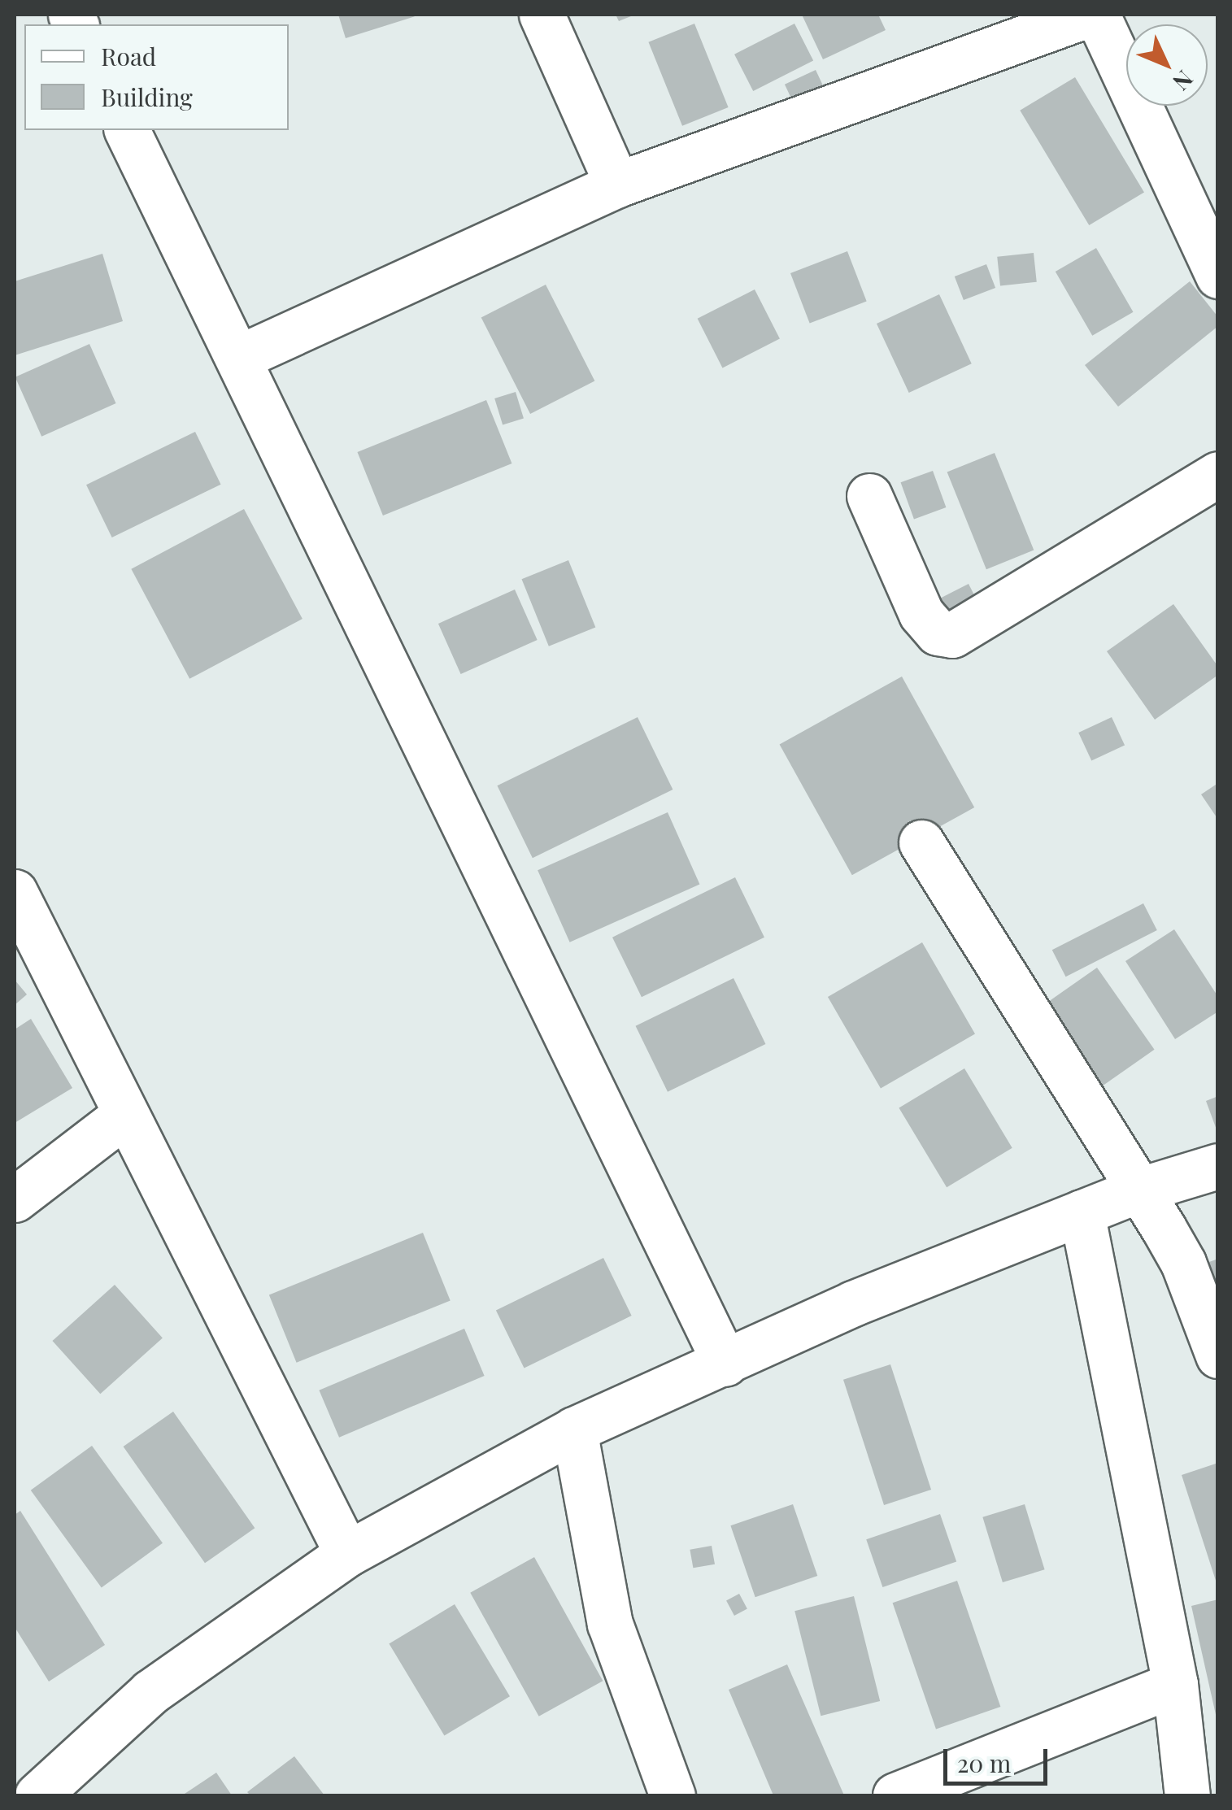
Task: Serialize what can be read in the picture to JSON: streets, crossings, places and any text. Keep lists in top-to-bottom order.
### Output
{
  "legend": ["Road", "Building"],
  "scale_bar": "20 m",
  "north": "bottom right"
}
